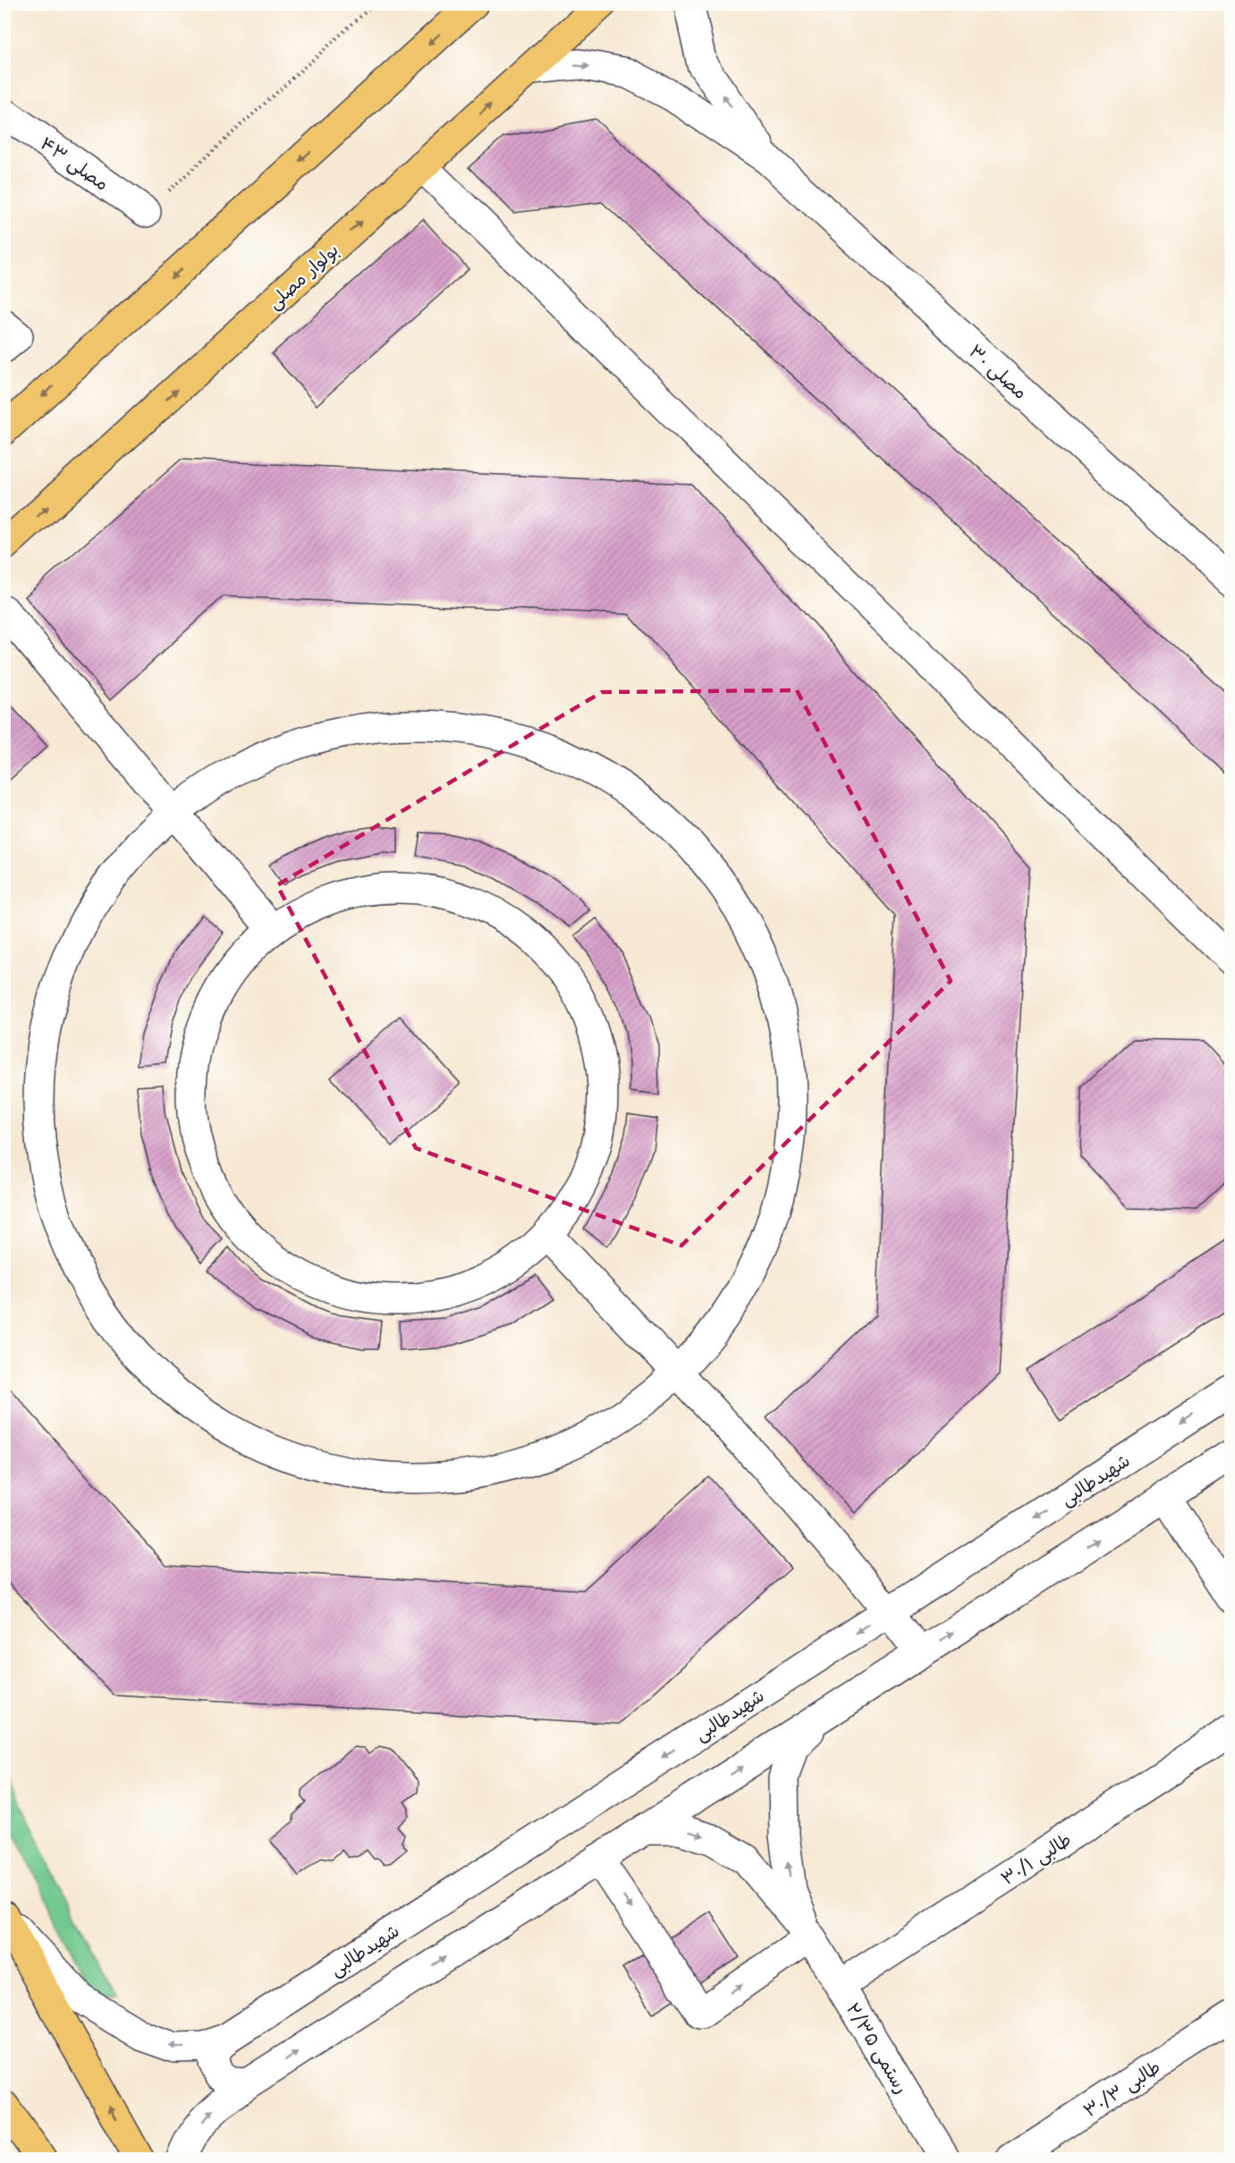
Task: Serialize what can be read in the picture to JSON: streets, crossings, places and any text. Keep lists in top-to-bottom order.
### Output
{
  "streets": {
    "main road": ["بولوار مصلی"],
    "street": [
      "مصلی ۴۳",
      "مصلی ۳۰",
      "شهیدطالبی",
      "طالبی ۳۰/۱",
      "رستمی ۲/۳۵",
      "طالبی ۳۰/۳"
    ]
  },
  "crossings": [
    ["طالبی ۳۰/۱", "رستمی ۲/۳۵"]
  ]
}
